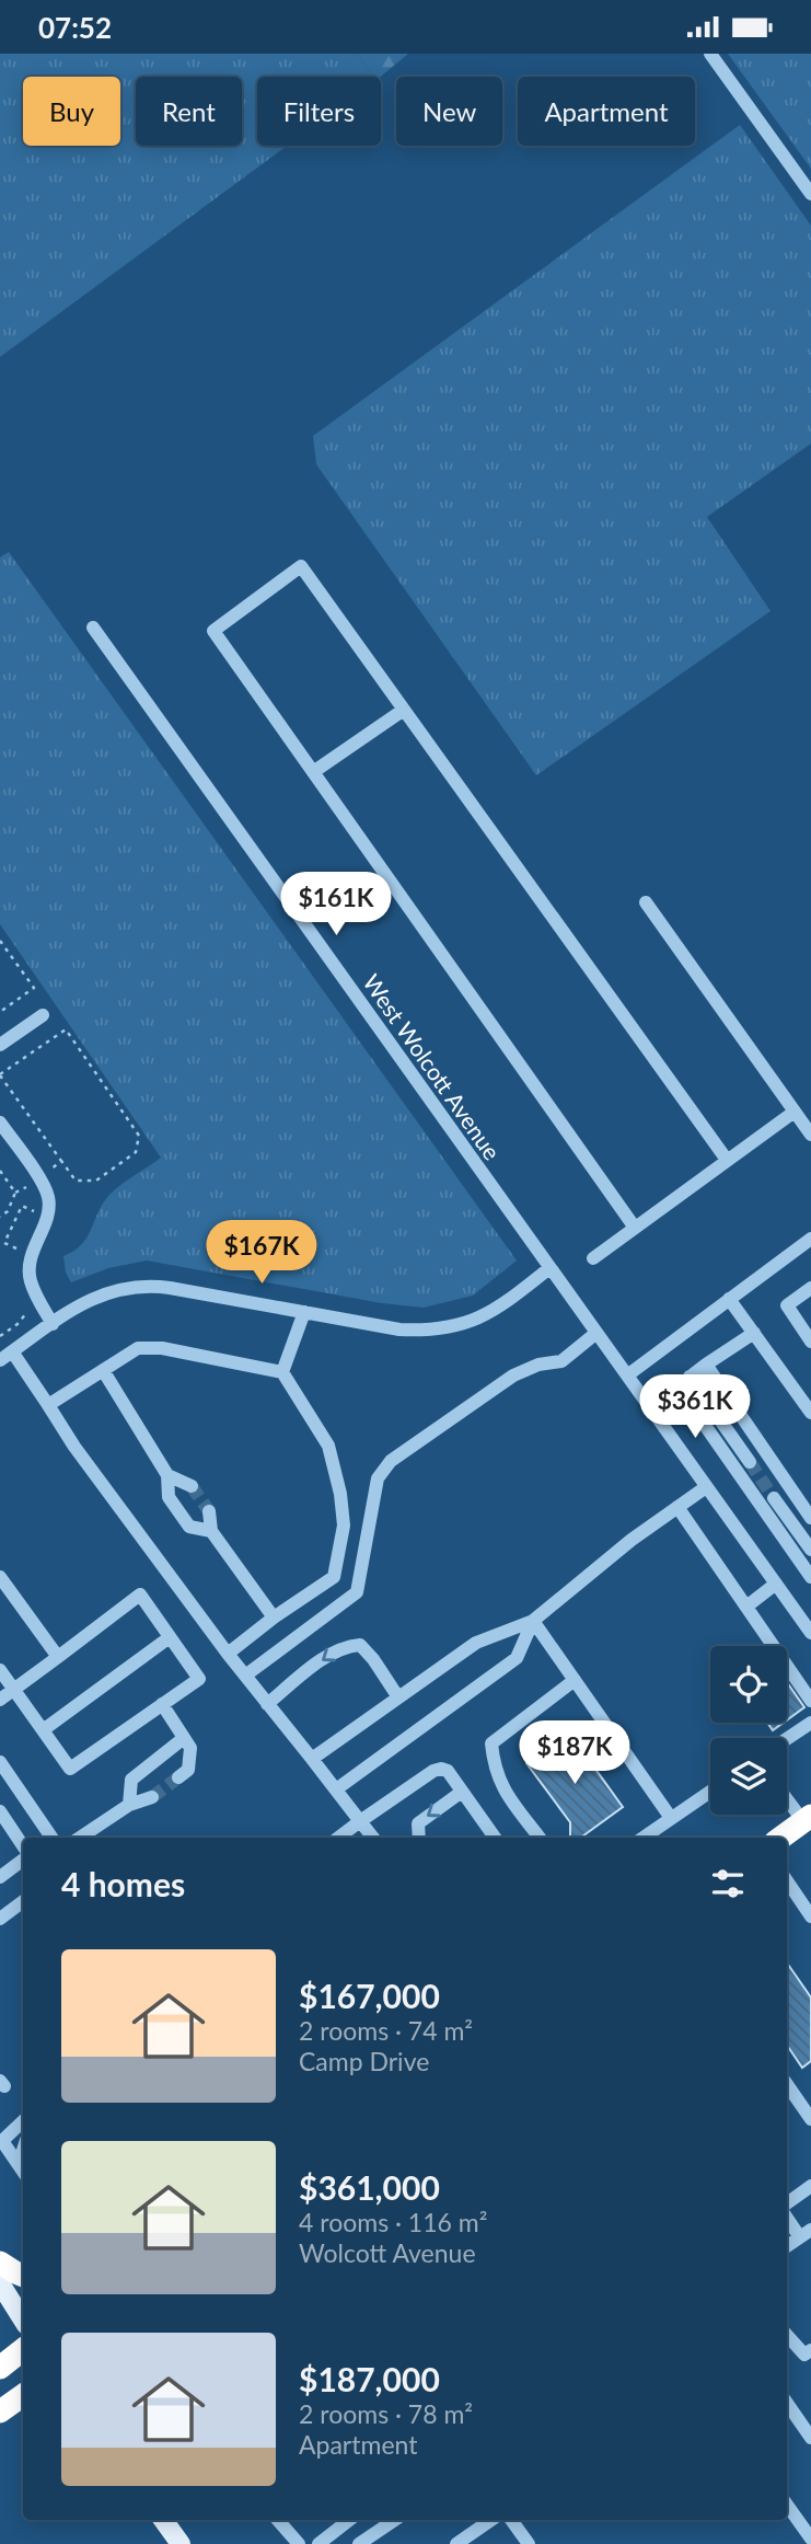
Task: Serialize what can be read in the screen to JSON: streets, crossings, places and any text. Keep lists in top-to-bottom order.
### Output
{
  "streets": {
    "street": ["West Wolcott Avenue"]
  },
  "page": {
    "status": "07:52",
    "chip": [
      "Buy",
      "Rent",
      "Filters",
      "New",
      "Apartment"
    ],
    "price": [
      "$161K",
      "$167K",
      "$361K",
      "$187K"
    ],
    "heading": "4 homes",
    "list": [
      {
        "name": "$167,000",
        "note": "2 rooms · 74 m² · Camp Drive"
      },
      {
        "name": "$361,000",
        "note": "4 rooms · 116 m² · Wolcott Avenue"
      },
      {
        "name": "$187,000",
        "note": "2 rooms · 78 m² · Apartment"
      }
    ]
  }
}
